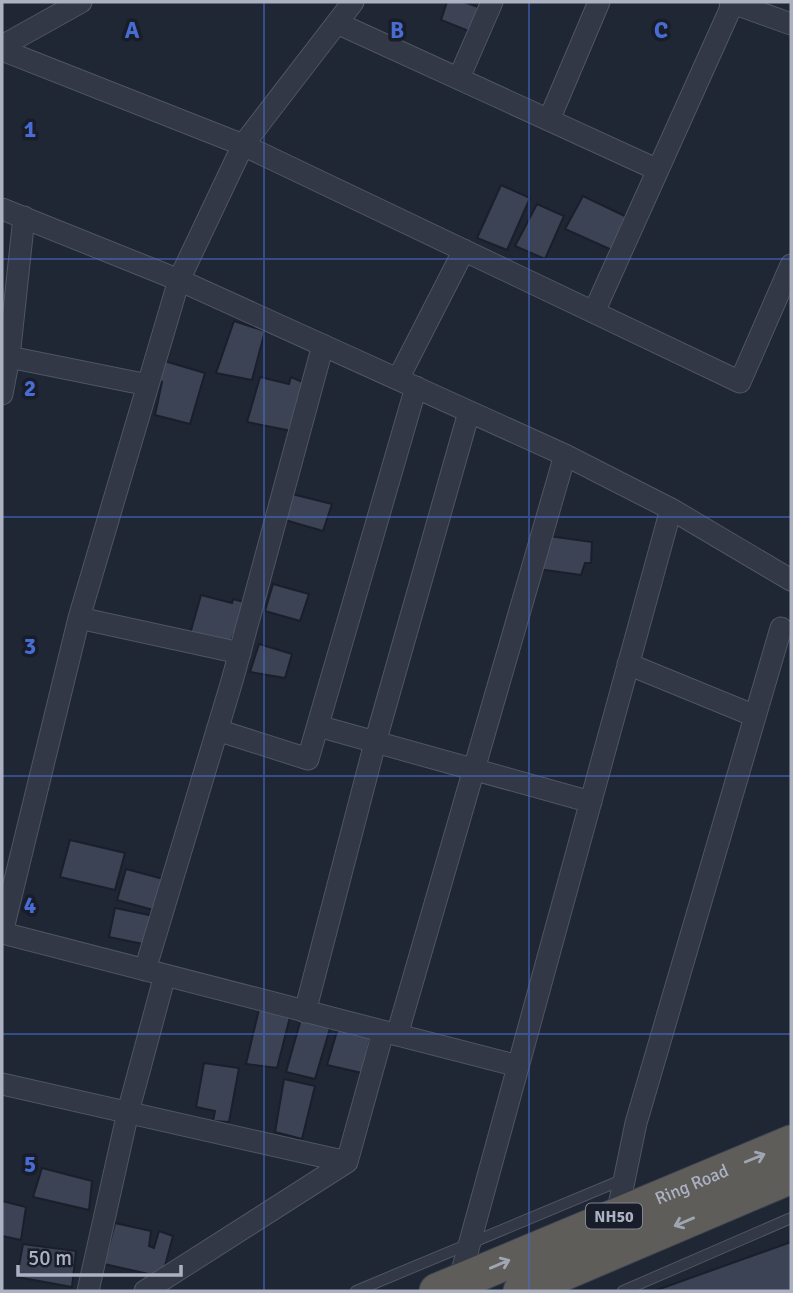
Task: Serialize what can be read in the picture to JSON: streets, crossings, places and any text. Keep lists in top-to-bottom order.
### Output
{
  "streets": {
    "highway": ["Ring Road", "NH50"]
  },
  "scale_bar": "50 m",
  "grid": {
    "columns": ["A", "B", "C"],
    "rows": [
      "1",
      "2",
      "3",
      "4",
      "5"
    ]
  }
}
